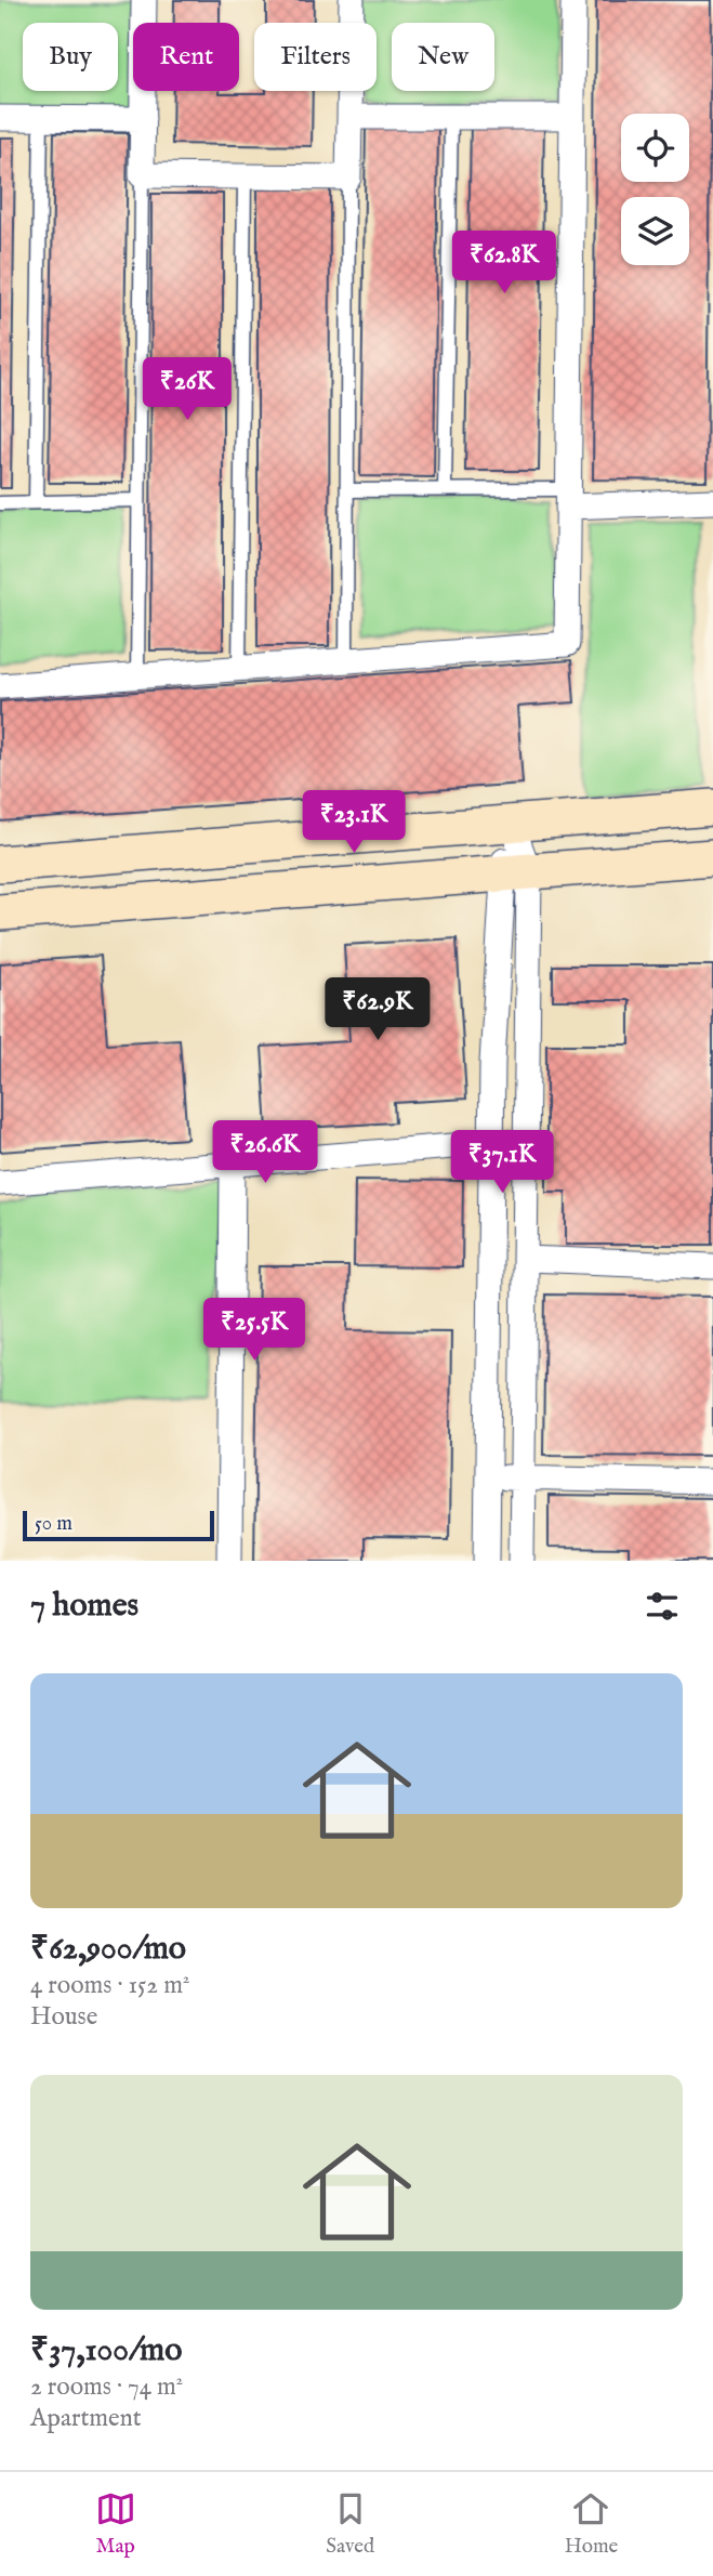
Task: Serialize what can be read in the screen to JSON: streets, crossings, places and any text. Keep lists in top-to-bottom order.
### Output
{
  "scale_bar": "50 m",
  "page": {
    "chip": [
      "Buy",
      "Rent",
      "Filters",
      "New"
    ],
    "price": [
      "₹62.8K",
      "₹26K",
      "₹23.1K",
      "₹62.9K",
      "₹26.6K",
      "₹37.1K",
      "₹25.5K"
    ],
    "scale": "50 m",
    "heading": "7 homes",
    "list": [
      {
        "name": "₹62,900/mo",
        "note": "4 rooms · 152 m² · House"
      },
      {
        "name": "₹37,100/mo",
        "note": "2 rooms · 74 m² · Apartment"
      }
    ],
    "tabs": ["Map", "Saved", "Home"]
  }
}
